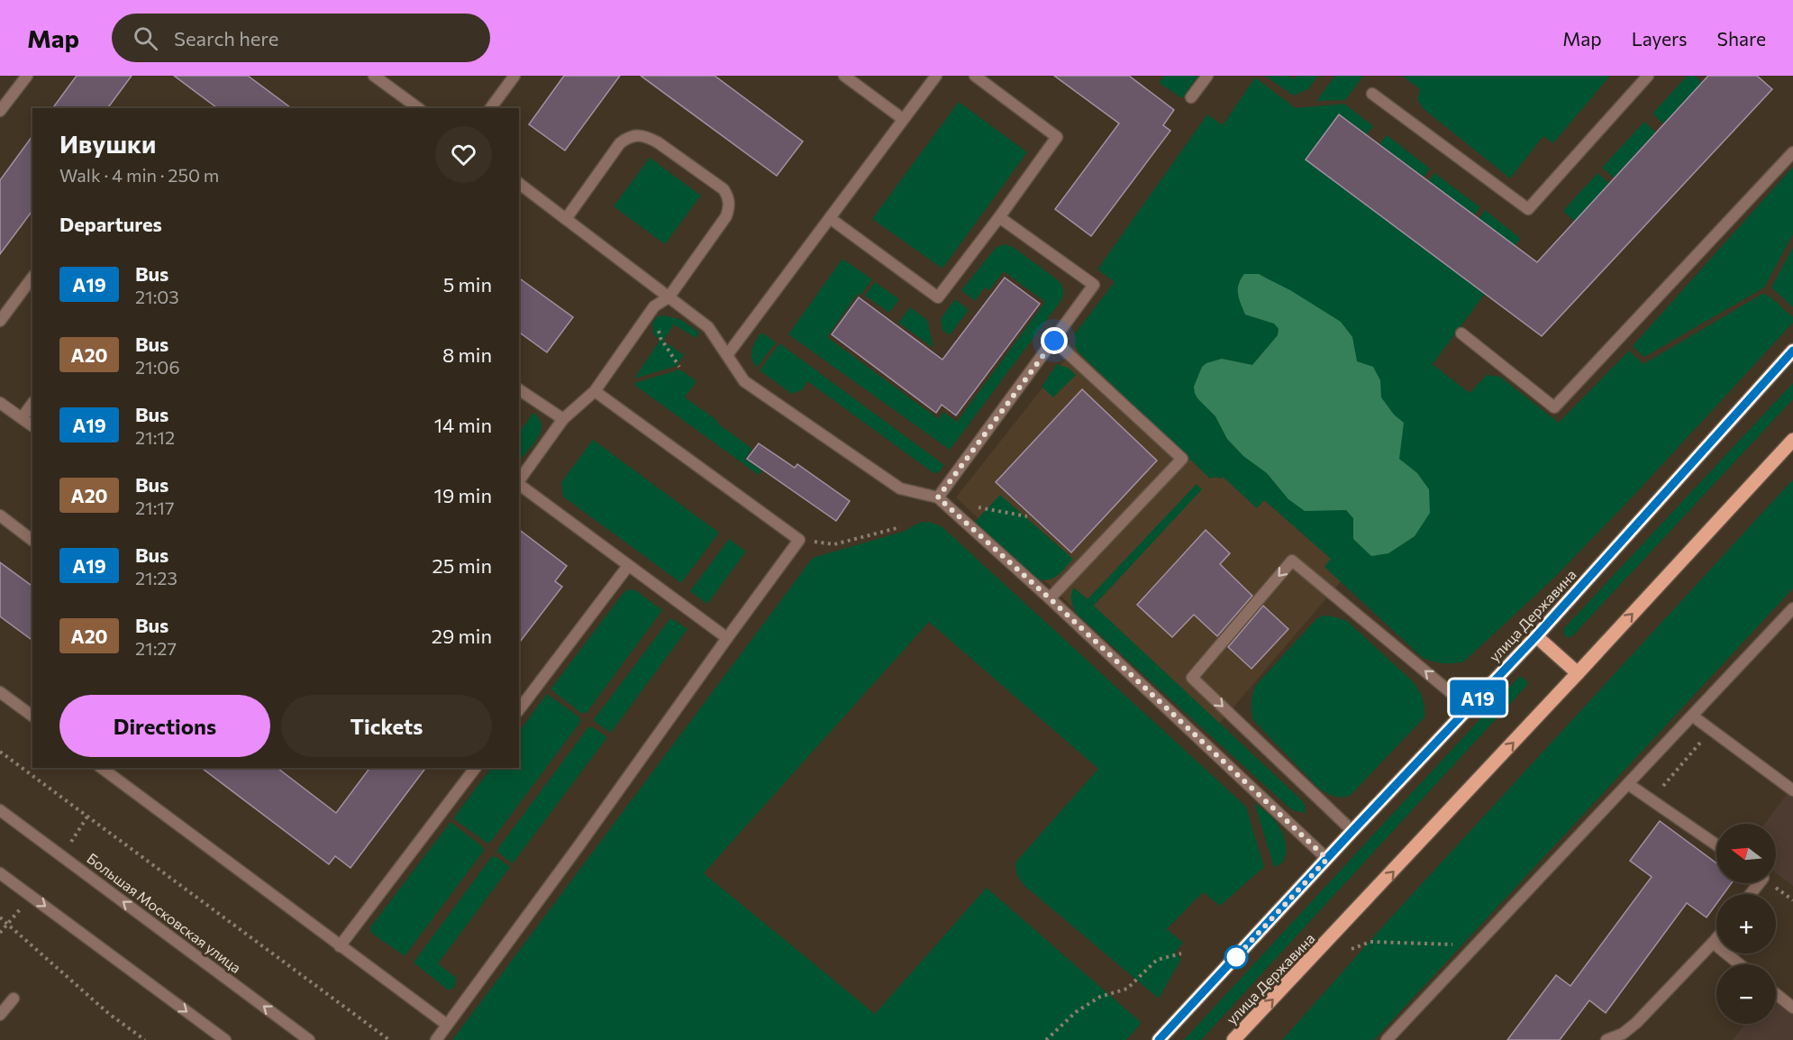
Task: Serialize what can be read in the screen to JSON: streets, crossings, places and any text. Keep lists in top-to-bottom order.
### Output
{
  "streets": {
    "main road": ["улица Державина"],
    "street": ["Большая Московская улица"]
  },
  "lines": ["bus line A19"],
  "north": "left",
  "page": {
    "header": "Map",
    "search": "Search here",
    "nav": ["Map", "Layers", "Share"],
    "on_map": "A19",
    "heading": [
      ["Ивушки", "Walk · 4 min · 250 m"],
      "Departures"
    ],
    "list": [
      {
        "mark": "A19",
        "name": "Bus",
        "note": "21:03",
        "value": "5 min"
      },
      {
        "mark": "А20",
        "name": "Bus",
        "note": "21:06",
        "value": "8 min"
      },
      {
        "mark": "A19",
        "name": "Bus",
        "note": "21:12",
        "value": "14 min"
      },
      {
        "mark": "А20",
        "name": "Bus",
        "note": "21:17",
        "value": "19 min"
      },
      {
        "mark": "A19",
        "name": "Bus",
        "note": "21:23",
        "value": "25 min"
      },
      {
        "mark": "А20",
        "name": "Bus",
        "note": "21:27",
        "value": "29 min"
      }
    ],
    "buttons": ["Directions", "Tickets"],
    "map_buttons": ["+", "−"]
  }
}
